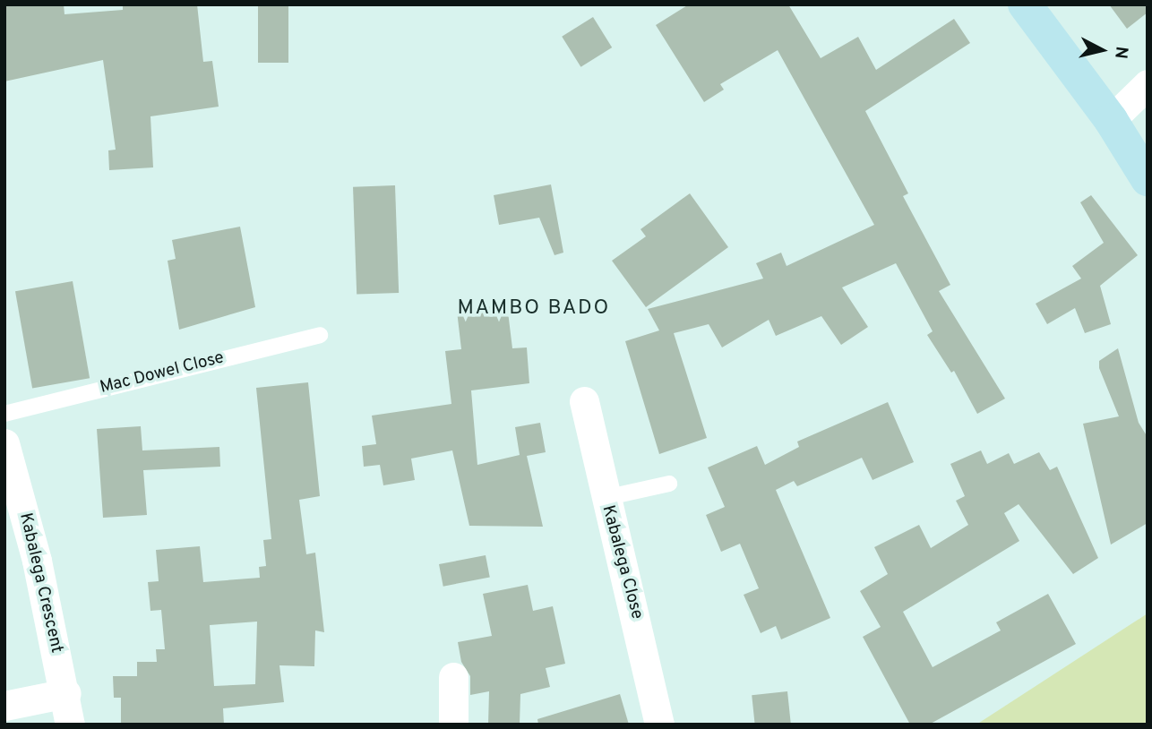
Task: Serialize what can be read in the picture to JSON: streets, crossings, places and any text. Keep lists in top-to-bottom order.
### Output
{
  "streets": {
    "street": ["Kabalega Close", "Kabalega Crescent"],
    "lane": ["Mac Dowel Close"]
  },
  "districts": ["MAMBO BADO"],
  "north": "right"
}
